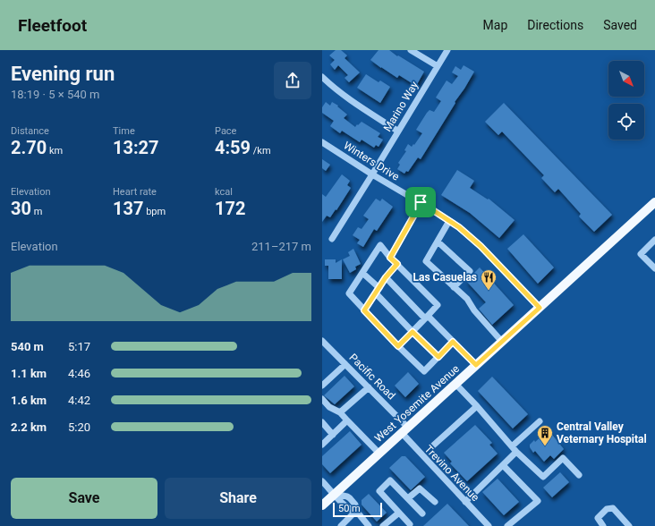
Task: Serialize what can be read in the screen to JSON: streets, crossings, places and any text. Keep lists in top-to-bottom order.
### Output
{
  "streets": {
    "main road": ["West Yosemite Avenue"],
    "street": [
      "Marino Way",
      "Winters Drive",
      "Pacific Road",
      "Trevino Avenue"
    ]
  },
  "crossings": [
    ["Marino Way", "Winters Drive"],
    ["Winters Drive", "West Yosemite Avenue"],
    ["Pacific Road", "West Yosemite Avenue"],
    ["Pacific Road", "Trevino Avenue"],
    ["West Yosemite Avenue", "Trevino Avenue"]
  ],
  "places": {
    "restaurant": ["Las Casuelas"],
    "building": ["Central Valley Veternary Hospital"]
  },
  "scale_bar": "50 m",
  "north": "bottom right",
  "page": {
    "header": "Fleetfoot",
    "nav": ["Map", "Directions", "Saved"],
    "heading": ["Evening run", "18:19 · 5 × 540 m"],
    "stats": [
      ["Distance", "2.70 km"],
      ["Time", "13:27"],
      ["Pace", "4:59 /km"],
      ["Elevation", "30 m"],
      ["Heart rate", "137 bpm"],
      ["kcal", "172"]
    ],
    "chart": ["Elevation", "211–217 m"],
    "list": [
      {
        "name": "540 m",
        "note": "5:17"
      },
      {
        "name": "1.1 km",
        "note": "4:46"
      },
      {
        "name": "1.6 km",
        "note": "4:42"
      },
      {
        "name": "2.2 km",
        "note": "5:20"
      }
    ],
    "buttons": ["Save", "Share"],
    "scale": "50 m"
  }
}
